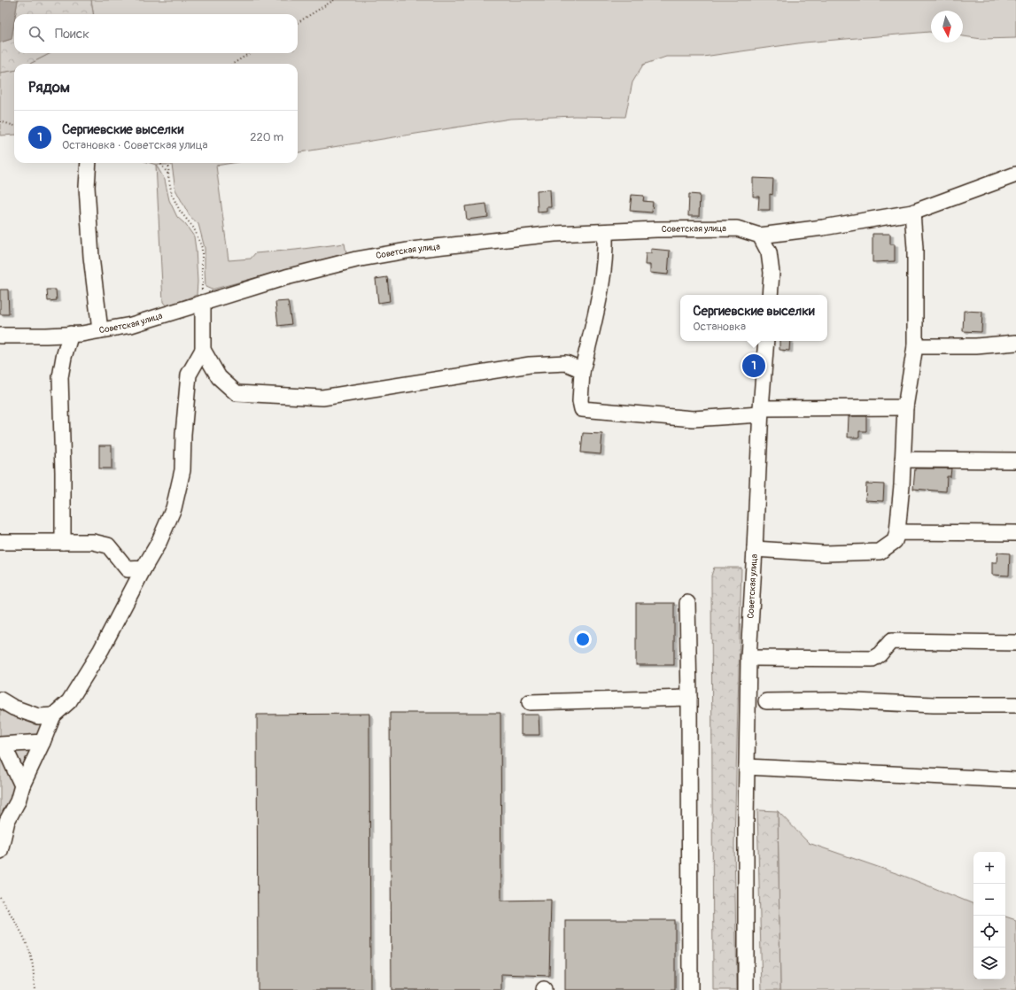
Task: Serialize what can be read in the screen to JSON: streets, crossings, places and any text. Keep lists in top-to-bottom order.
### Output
{
  "streets": {
    "street": ["Советская улица"]
  },
  "north": "bottom",
  "page": {
    "search": "Поиск",
    "heading": "Рядом",
    "list": [
      {
        "mark": "1",
        "name": "Сергиевские выселки",
        "note": "Остановка · Советская улица",
        "value": "220 m"
      }
    ],
    "popup": ["Сергиевские выселки", "Остановка"],
    "pins": "1",
    "map_buttons": ["+", "−"]
  }
}
